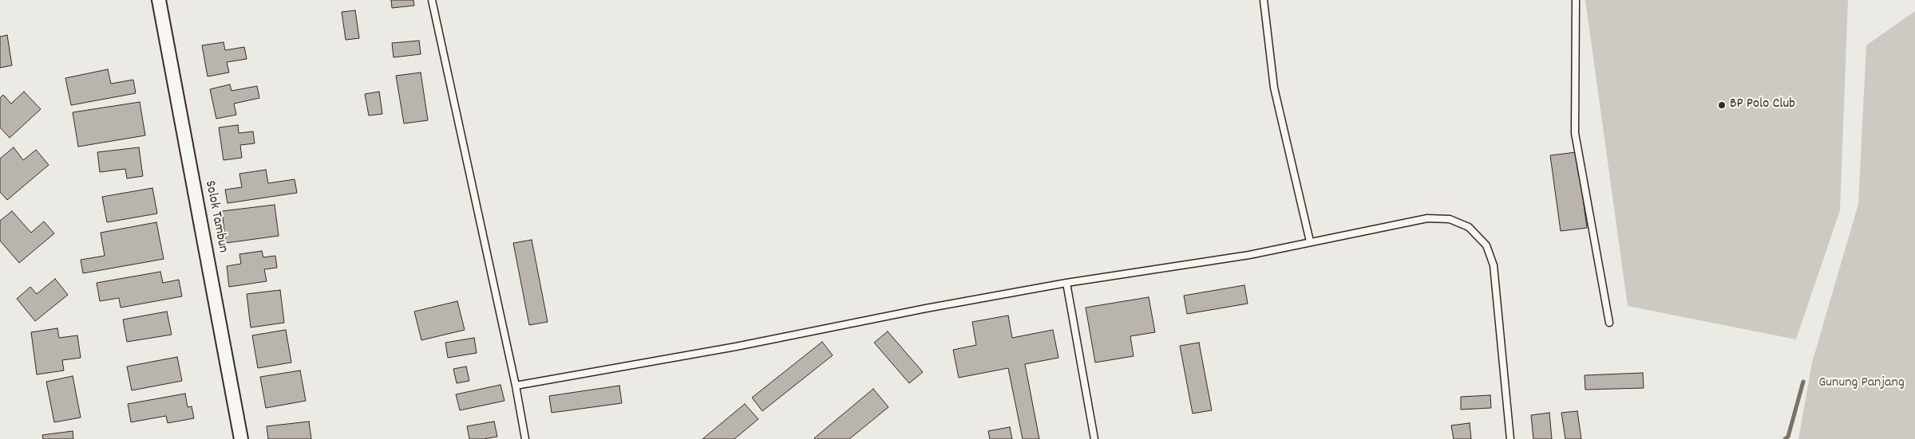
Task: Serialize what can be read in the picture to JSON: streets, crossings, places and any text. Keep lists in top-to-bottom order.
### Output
{
  "streets": {
    "street": ["Solok Tambun"]
  },
  "parks": ["Gunung Panjang"],
  "places": ["BP Polo Club"]
}
